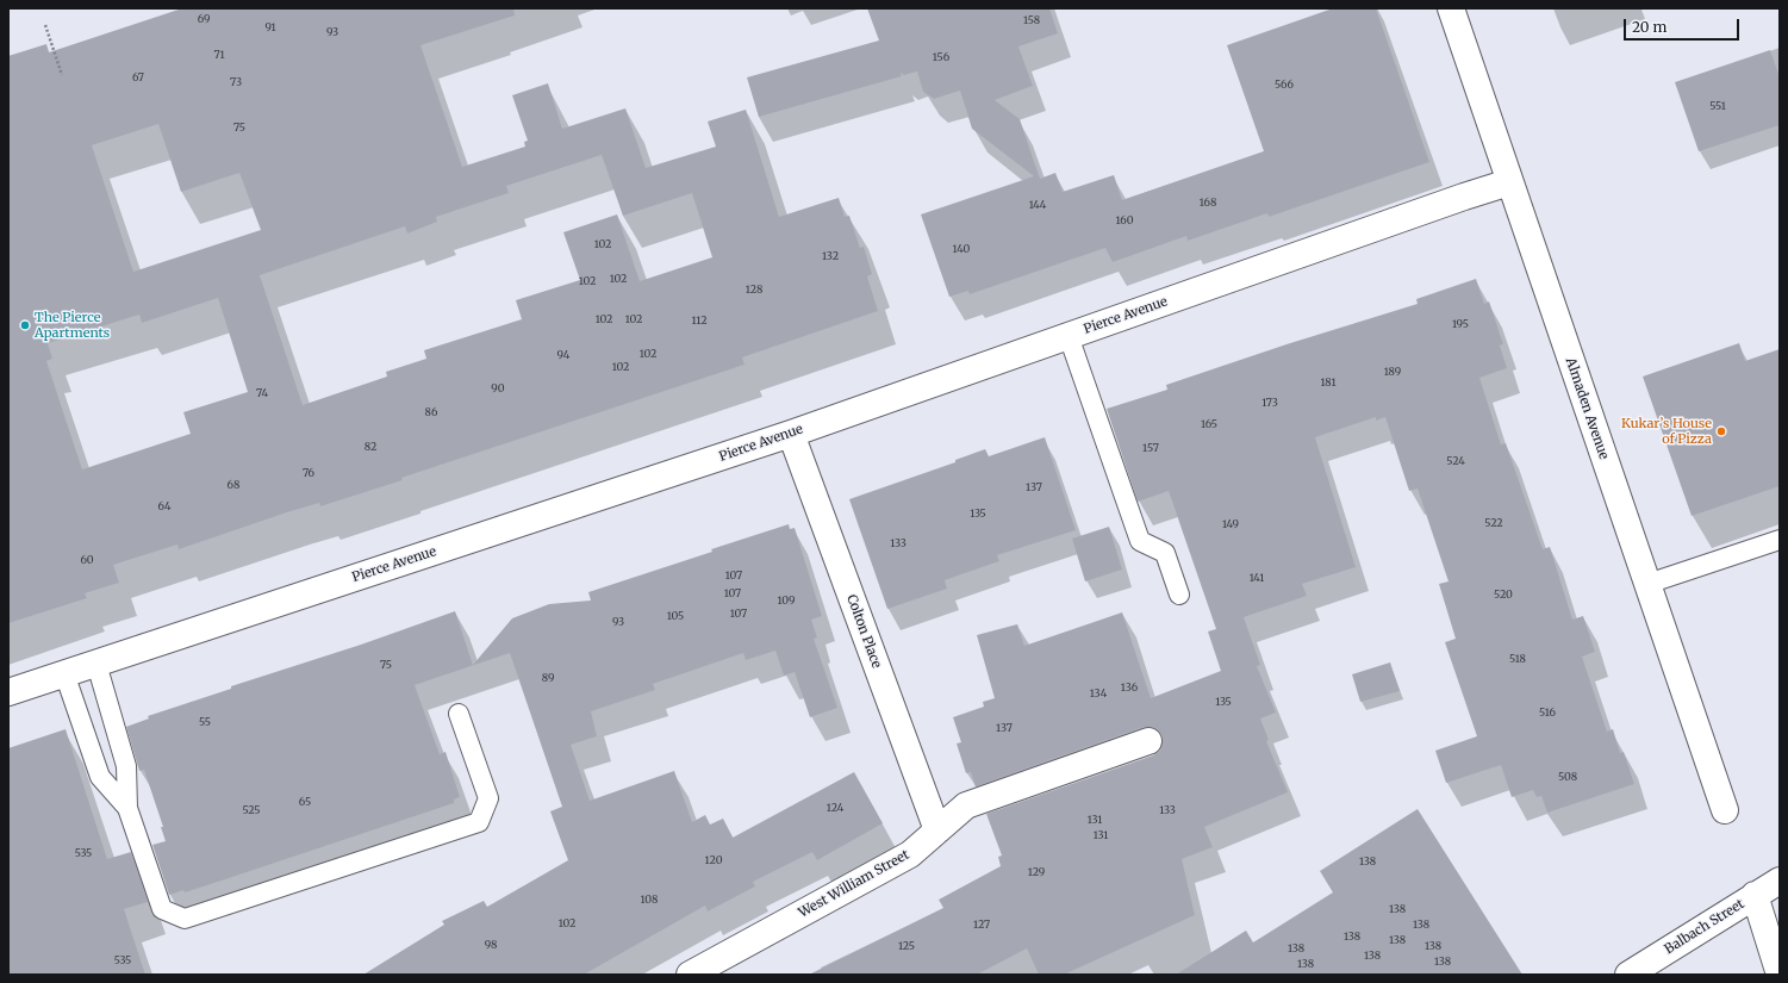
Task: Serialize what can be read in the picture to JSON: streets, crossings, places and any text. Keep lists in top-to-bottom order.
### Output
{
  "streets": {
    "street": [
      "Pierce Avenue",
      "Almaden Avenue",
      "Colton Place",
      "West William Street",
      "Balbach Street"
    ]
  },
  "crossings": [
    ["Pierce Avenue", "Almaden Avenue"],
    ["Pierce Avenue", "Colton Place"],
    ["Colton Place", "West William Street"]
  ],
  "places": ["The Pierce Apartments", "Kukar’s House of Pizza"],
  "house_numbers": [
    "69",
    "158",
    "91",
    "93",
    "71",
    "156",
    "67",
    "73",
    "566",
    "551",
    "75",
    "168",
    "144",
    "160",
    "102",
    "140",
    "132",
    "102",
    "102",
    "128",
    "102",
    "102",
    "112",
    "195",
    "102",
    "94",
    "102",
    "189",
    "181",
    "90",
    "74",
    "173",
    "86",
    "165",
    "82",
    "157",
    "524",
    "76",
    "68",
    "137",
    "64",
    "135",
    "522",
    "149",
    "133",
    "60",
    "107",
    "141",
    "107",
    "520",
    "109",
    "107",
    "105",
    "93",
    "518",
    "75",
    "89",
    "136",
    "134",
    "135",
    "516",
    "55",
    "137",
    "508",
    "65",
    "124",
    "525",
    "133",
    "131",
    "131",
    "535",
    "120",
    "138",
    "129",
    "108",
    "138",
    "102",
    "127",
    "138",
    "138",
    "138",
    "98",
    "125",
    "138",
    "138",
    "138",
    "535",
    "138",
    "138"
  ],
  "scale_bar": "20 m"
}
